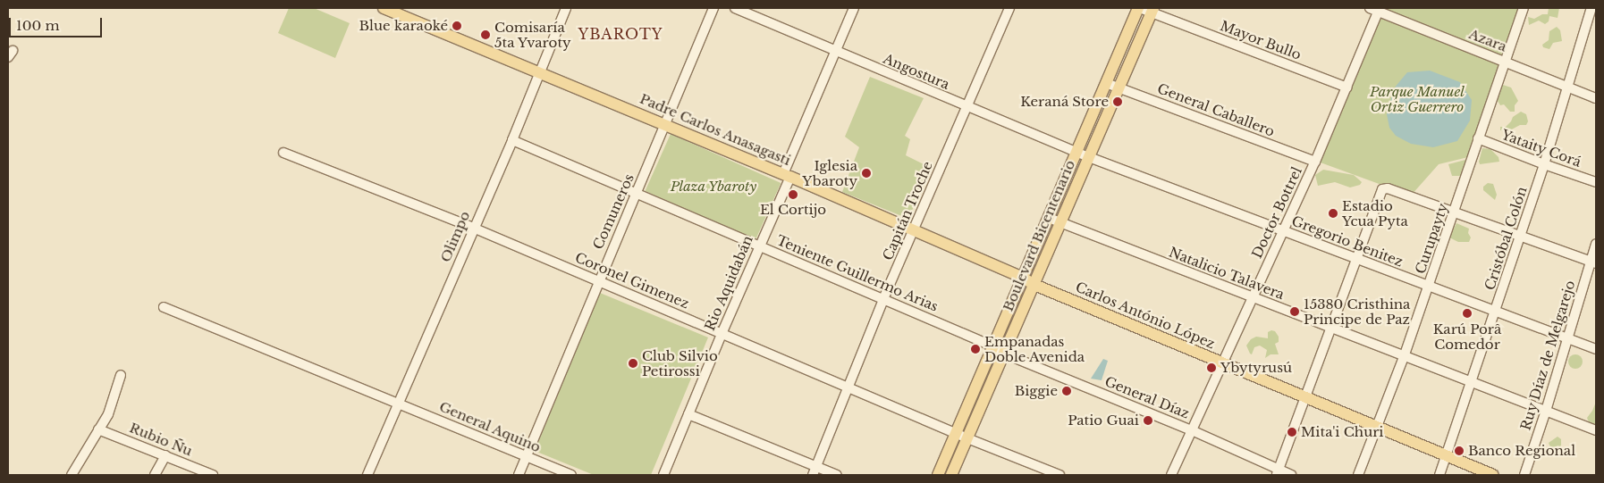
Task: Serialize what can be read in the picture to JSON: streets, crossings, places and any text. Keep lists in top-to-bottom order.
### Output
{
  "streets": {
    "main road": ["Padre Carlos Anasagasti", "Boulevard Bicentenario", "Carlos António López"],
    "street": [
      "Mayor Bullo",
      "Azara",
      "Angostura",
      "General Caballero",
      "Yataity Corá",
      "Capitán Troche",
      "Comuneros",
      "Doctor Bottrel",
      "Olimpo",
      "Curupayty",
      "Cristóbal Colón",
      "Gregorio Benitez",
      "Teniente Guillermo Arias",
      "Natalicio Talavera",
      "Coronel Gimenez",
      "Rio Aquidabán",
      "Ruy Díaz de Melgarejo",
      "General Díaz",
      "General Aquino",
      "Rubio Ñu"
    ]
  },
  "crossings": [
    ["Mayor Bullo", "Doctor Bottrel"],
    ["Mayor Bullo", "Boulevard Bicentenario"],
    ["Azara", "Doctor Bottrel"],
    ["Azara", "Curupayty"],
    ["Azara", "Cristóbal Colón"],
    ["Angostura", "Capitán Troche"],
    ["Angostura", "Boulevard Bicentenario"],
    ["Angostura", "Gregorio Benitez"],
    ["Angostura", "Rio Aquidabán"],
    ["General Caballero", "Doctor Bottrel"],
    ["General Caballero", "Boulevard Bicentenario"],
    ["Padre Carlos Anasagasti", "Capitán Troche"],
    ["Padre Carlos Anasagasti", "Comuneros"],
    ["Padre Carlos Anasagasti", "Boulevard Bicentenario"],
    ["Padre Carlos Anasagasti", "Olimpo"],
    ["Padre Carlos Anasagasti", "Rio Aquidabán"],
    ["Padre Carlos Anasagasti", "Carlos António López"],
    ["Yataity Corá", "Curupayty"],
    ["Yataity Corá", "Cristóbal Colón"],
    ["Capitán Troche", "Teniente Guillermo Arias"],
    ["Capitán Troche", "Coronel Gimenez"],
    ["Comuneros", "Teniente Guillermo Arias"],
    ["Comuneros", "Coronel Gimenez"],
    ["Comuneros", "General Aquino"],
    ["Doctor Bottrel", "Gregorio Benitez"],
    ["Doctor Bottrel", "Natalicio Talavera"],
    ["Doctor Bottrel", "Carlos António López"],
    ["Doctor Bottrel", "General Díaz"],
    ["Boulevard Bicentenario", "Gregorio Benitez"],
    ["Boulevard Bicentenario", "Teniente Guillermo Arias"],
    ["Boulevard Bicentenario", "Natalicio Talavera"],
    ["Boulevard Bicentenario", "Coronel Gimenez"],
    ["Boulevard Bicentenario", "Carlos António López"],
    ["Boulevard Bicentenario", "General Díaz"],
    ["Olimpo", "Teniente Guillermo Arias"],
    ["Olimpo", "Coronel Gimenez"],
    ["Olimpo", "General Aquino"],
    ["Curupayty", "Gregorio Benitez"],
    ["Curupayty", "Natalicio Talavera"],
    ["Curupayty", "Carlos António López"],
    ["Cristóbal Colón", "Gregorio Benitez"],
    ["Cristóbal Colón", "Natalicio Talavera"],
    ["Cristóbal Colón", "Carlos António López"],
    ["Gregorio Benitez", "Ruy Díaz de Melgarejo"],
    ["Teniente Guillermo Arias", "Rio Aquidabán"],
    ["Teniente Guillermo Arias", "General Díaz"],
    ["Natalicio Talavera", "Ruy Díaz de Melgarejo"],
    ["Coronel Gimenez", "Rio Aquidabán"]
  ],
  "districts": ["YBAROTY"],
  "parks": ["Parque Manuel Ortiz Guerrero", "Plaza Ybaroty"],
  "places": [
    "Blue karaoké",
    "Comisaría 5ta Yvaroty",
    "Keraná Store",
    "Iglesia Ybaroty",
    "El Cortijo",
    "Estadio Ycua Pyta",
    "15380 Cristhina Principe de Paz",
    "Karú Porâ Comedor",
    "Empanadas Doble Avenida",
    "Club Silvio Petirossi",
    "Ybytyrusú",
    "Biggie",
    "Patio Guai",
    "Mita'i Churi",
    "Banco Regional"
  ],
  "scale_bar": "100 m"
}
